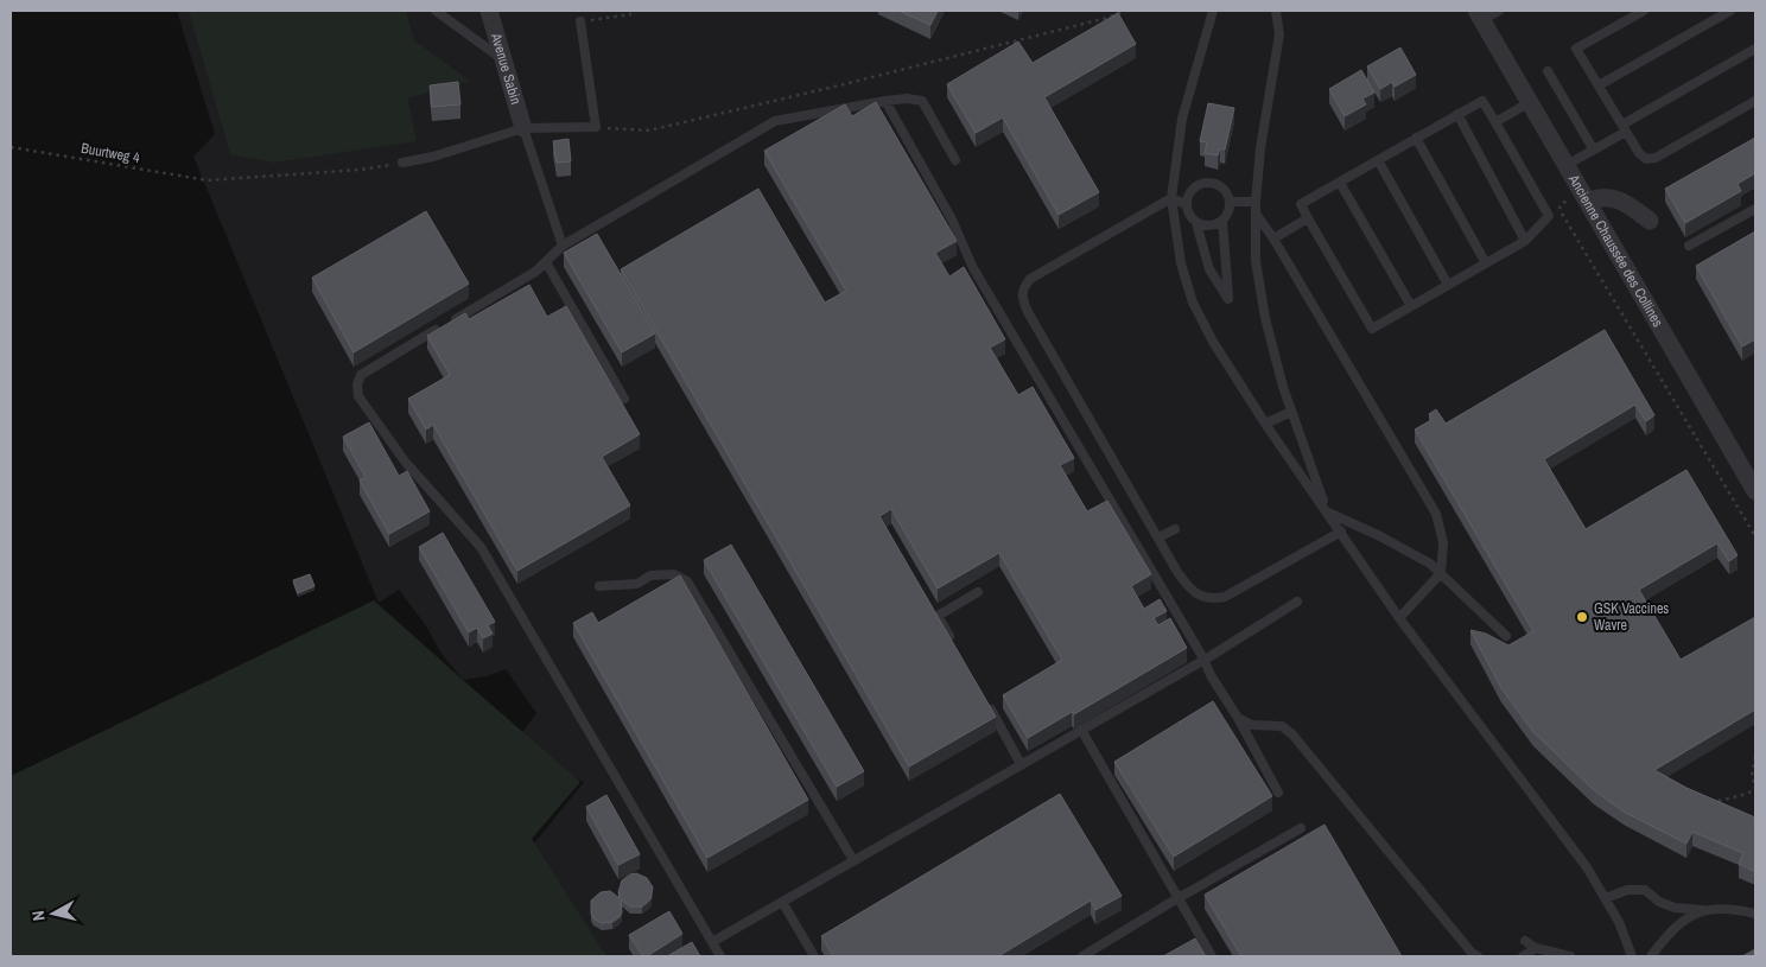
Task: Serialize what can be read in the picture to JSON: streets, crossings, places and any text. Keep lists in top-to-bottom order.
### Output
{
  "streets": {
    "street": ["Avenue Sabin", "Ancienne Chaussée des Collines"],
    "path": ["Buurtweg 4"]
  },
  "places": ["GSK Vaccines Wavre"],
  "north": "left"
}
